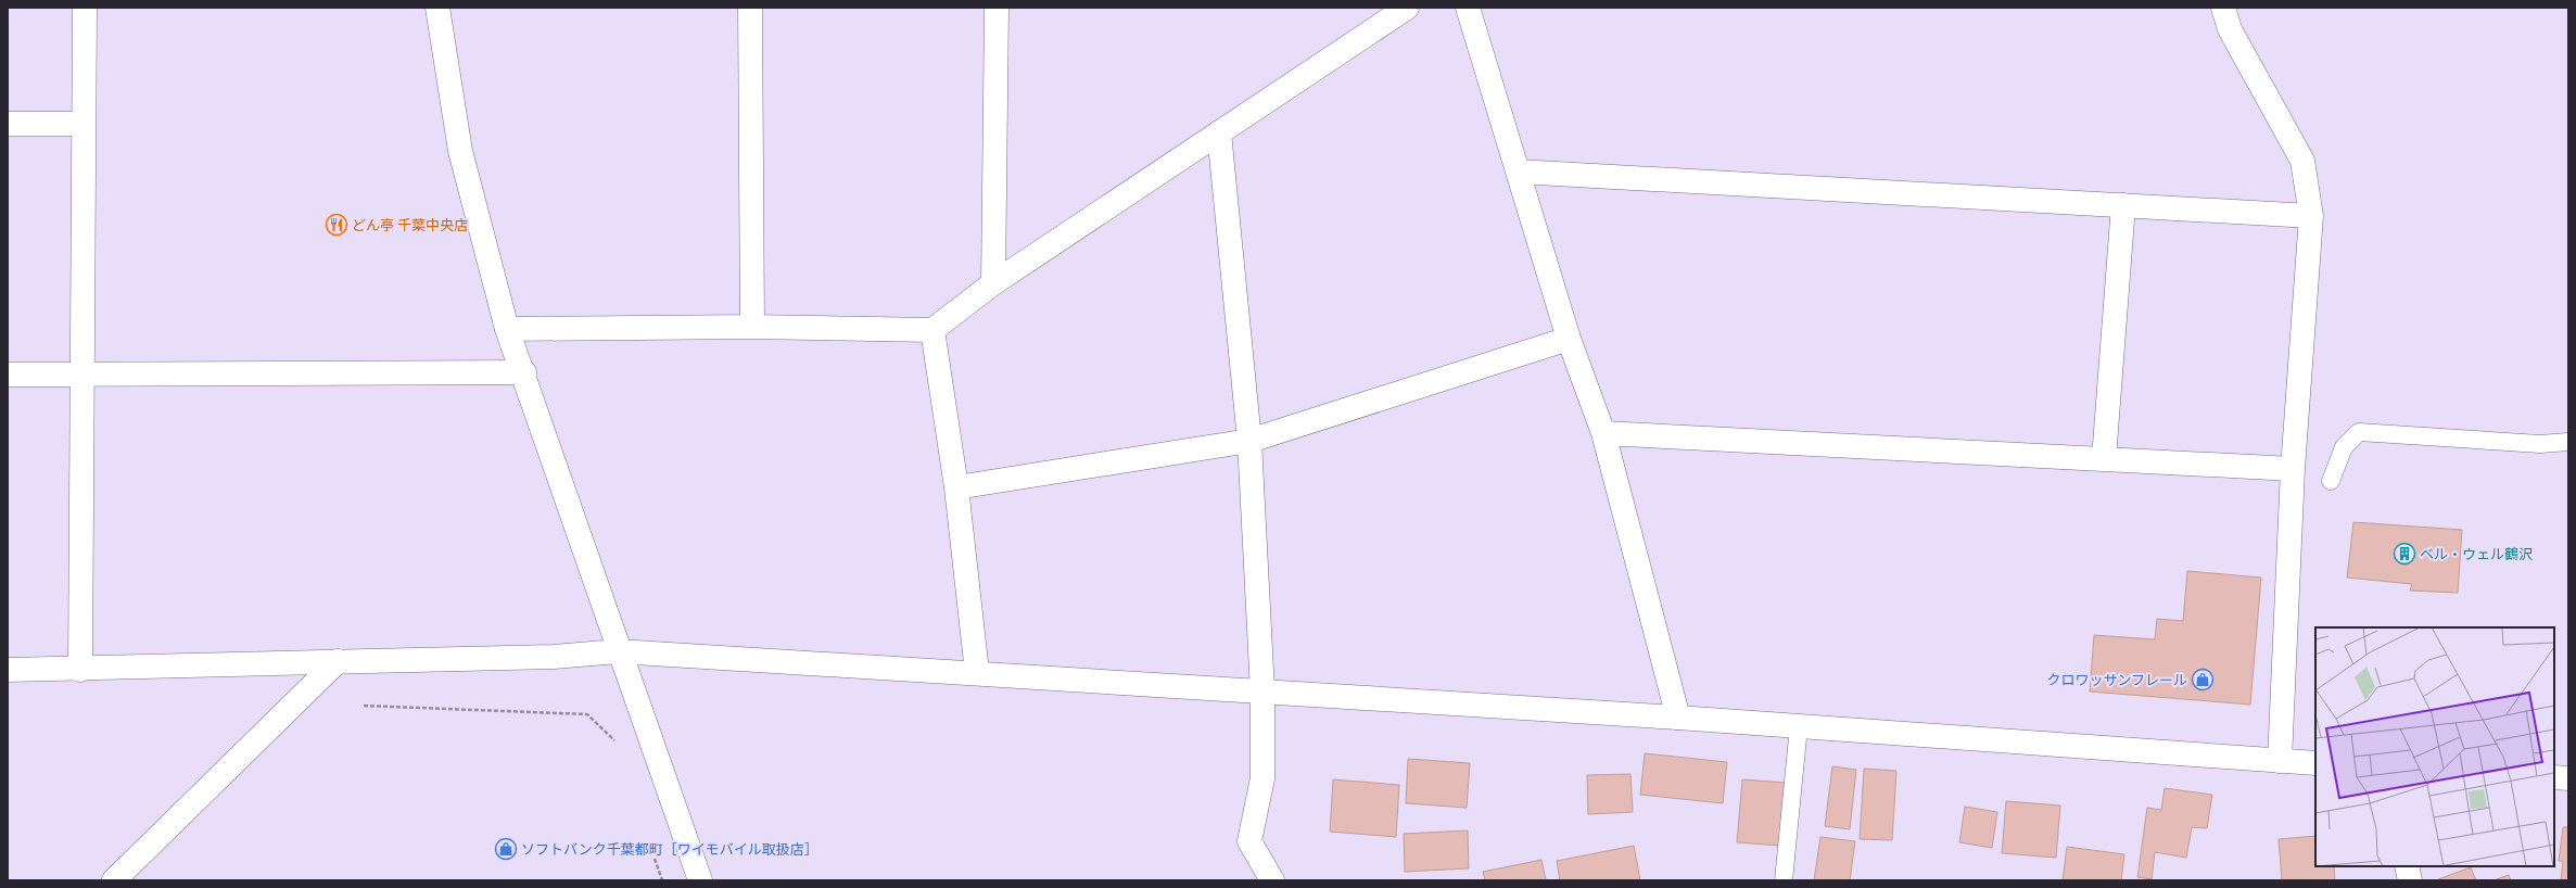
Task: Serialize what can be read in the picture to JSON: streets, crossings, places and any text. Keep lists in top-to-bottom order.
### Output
{
  "places": {
    "restaurant": ["どん亭 千葉中央店"],
    "building": ["ベル・ウェル鶴沢"],
    "shop": ["クロワッサンフレール", "ソフトバンク千葉都町［ワイモバイル取扱店］"]
  }
}
